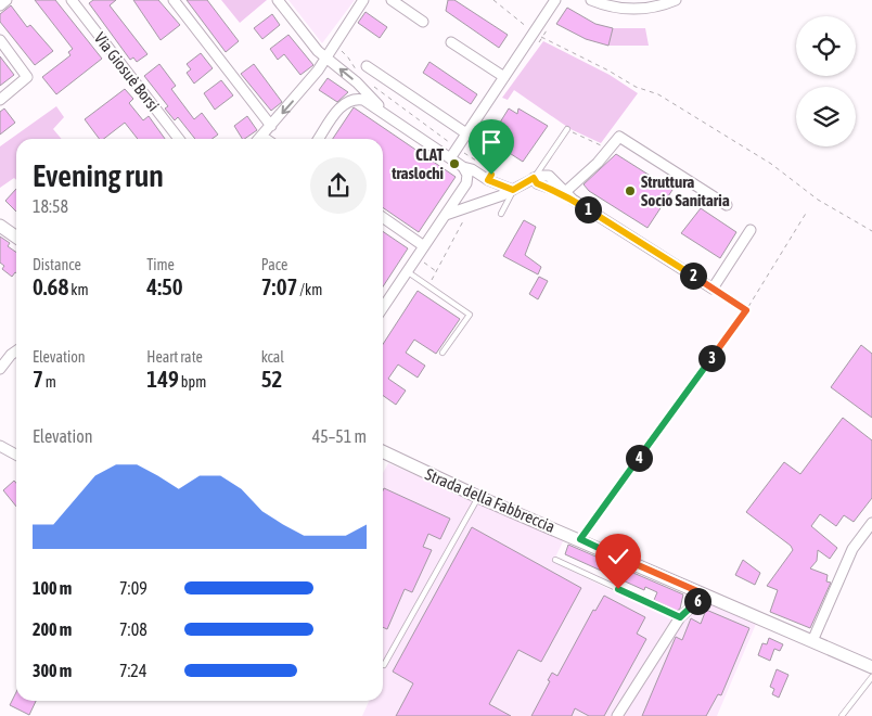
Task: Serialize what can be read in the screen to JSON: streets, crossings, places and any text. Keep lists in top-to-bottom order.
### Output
{
  "streets": {
    "street": ["Via Giosuè Borsi", "Strada della Fabbreccia"]
  },
  "places": ["CLAT traslochi", "Struttura Socio Sanitaria"],
  "page": {
    "heading": ["Evening run", "18:58"],
    "pins": [
      "1",
      "2",
      "3",
      "4",
      "6"
    ],
    "stats": [
      ["Distance", "0.68 km"],
      ["Time", "4:50"],
      ["Pace", "7:07 /km"],
      ["Elevation", "7 m"],
      ["Heart rate", "149 bpm"],
      ["kcal", "52"]
    ],
    "chart": ["Elevation", "45–51 m"],
    "list": [
      {
        "name": "100 m",
        "note": "7:09"
      },
      {
        "name": "200 m",
        "note": "7:08"
      },
      {
        "name": "300 m",
        "note": "7:24"
      }
    ]
  }
}
